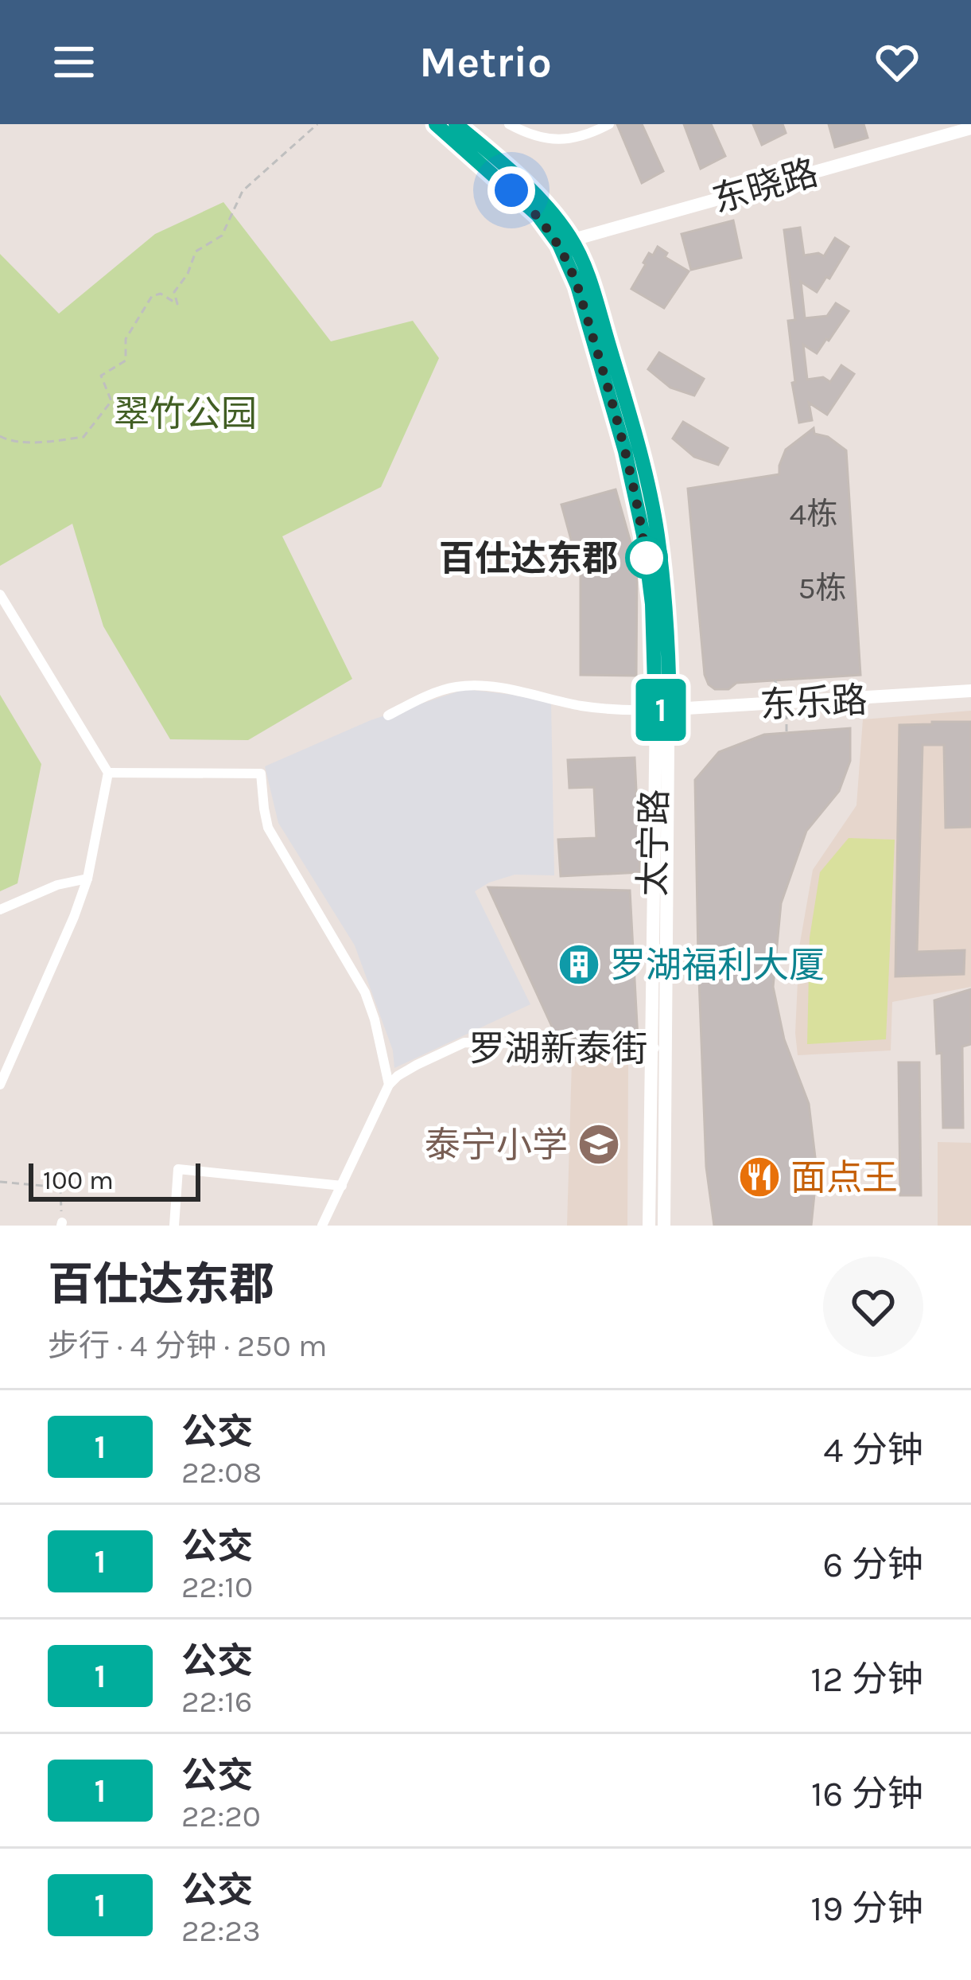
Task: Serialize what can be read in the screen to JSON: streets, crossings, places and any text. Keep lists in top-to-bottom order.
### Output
{
  "streets": {
    "main road": ["东晓路", "东乐路", "太宁路"],
    "street": ["罗湖新泰街"]
  },
  "crossings": [
    ["东晓路", "太宁路"],
    ["东乐路", "太宁路"],
    ["太宁路", "罗湖新泰街"]
  ],
  "parks": ["翠竹公园"],
  "places": {
    "other": ["百仕达东郡"],
    "building": ["罗湖福利大厦"],
    "school or university": ["泰宁小学"],
    "restaurant": ["面点王"]
  },
  "lines": ["bus line 1"],
  "house_numbers": ["4栋", "5栋"],
  "scale_bar": "100 m",
  "page": {
    "header": "Metrio",
    "on_map": "1",
    "scale": "100 m",
    "heading": ["百仕达东郡", "步行 · 4 分钟 · 250 m"],
    "list": [
      {
        "mark": "1",
        "name": "公交",
        "note": "22:08",
        "value": "4 分钟"
      },
      {
        "mark": "1",
        "name": "公交",
        "note": "22:10",
        "value": "6 分钟"
      },
      {
        "mark": "1",
        "name": "公交",
        "note": "22:16",
        "value": "12 分钟"
      },
      {
        "mark": "1",
        "name": "公交",
        "note": "22:20",
        "value": "16 分钟"
      },
      {
        "mark": "1",
        "name": "公交",
        "note": "22:23",
        "value": "19 分钟"
      }
    ]
  }
}
